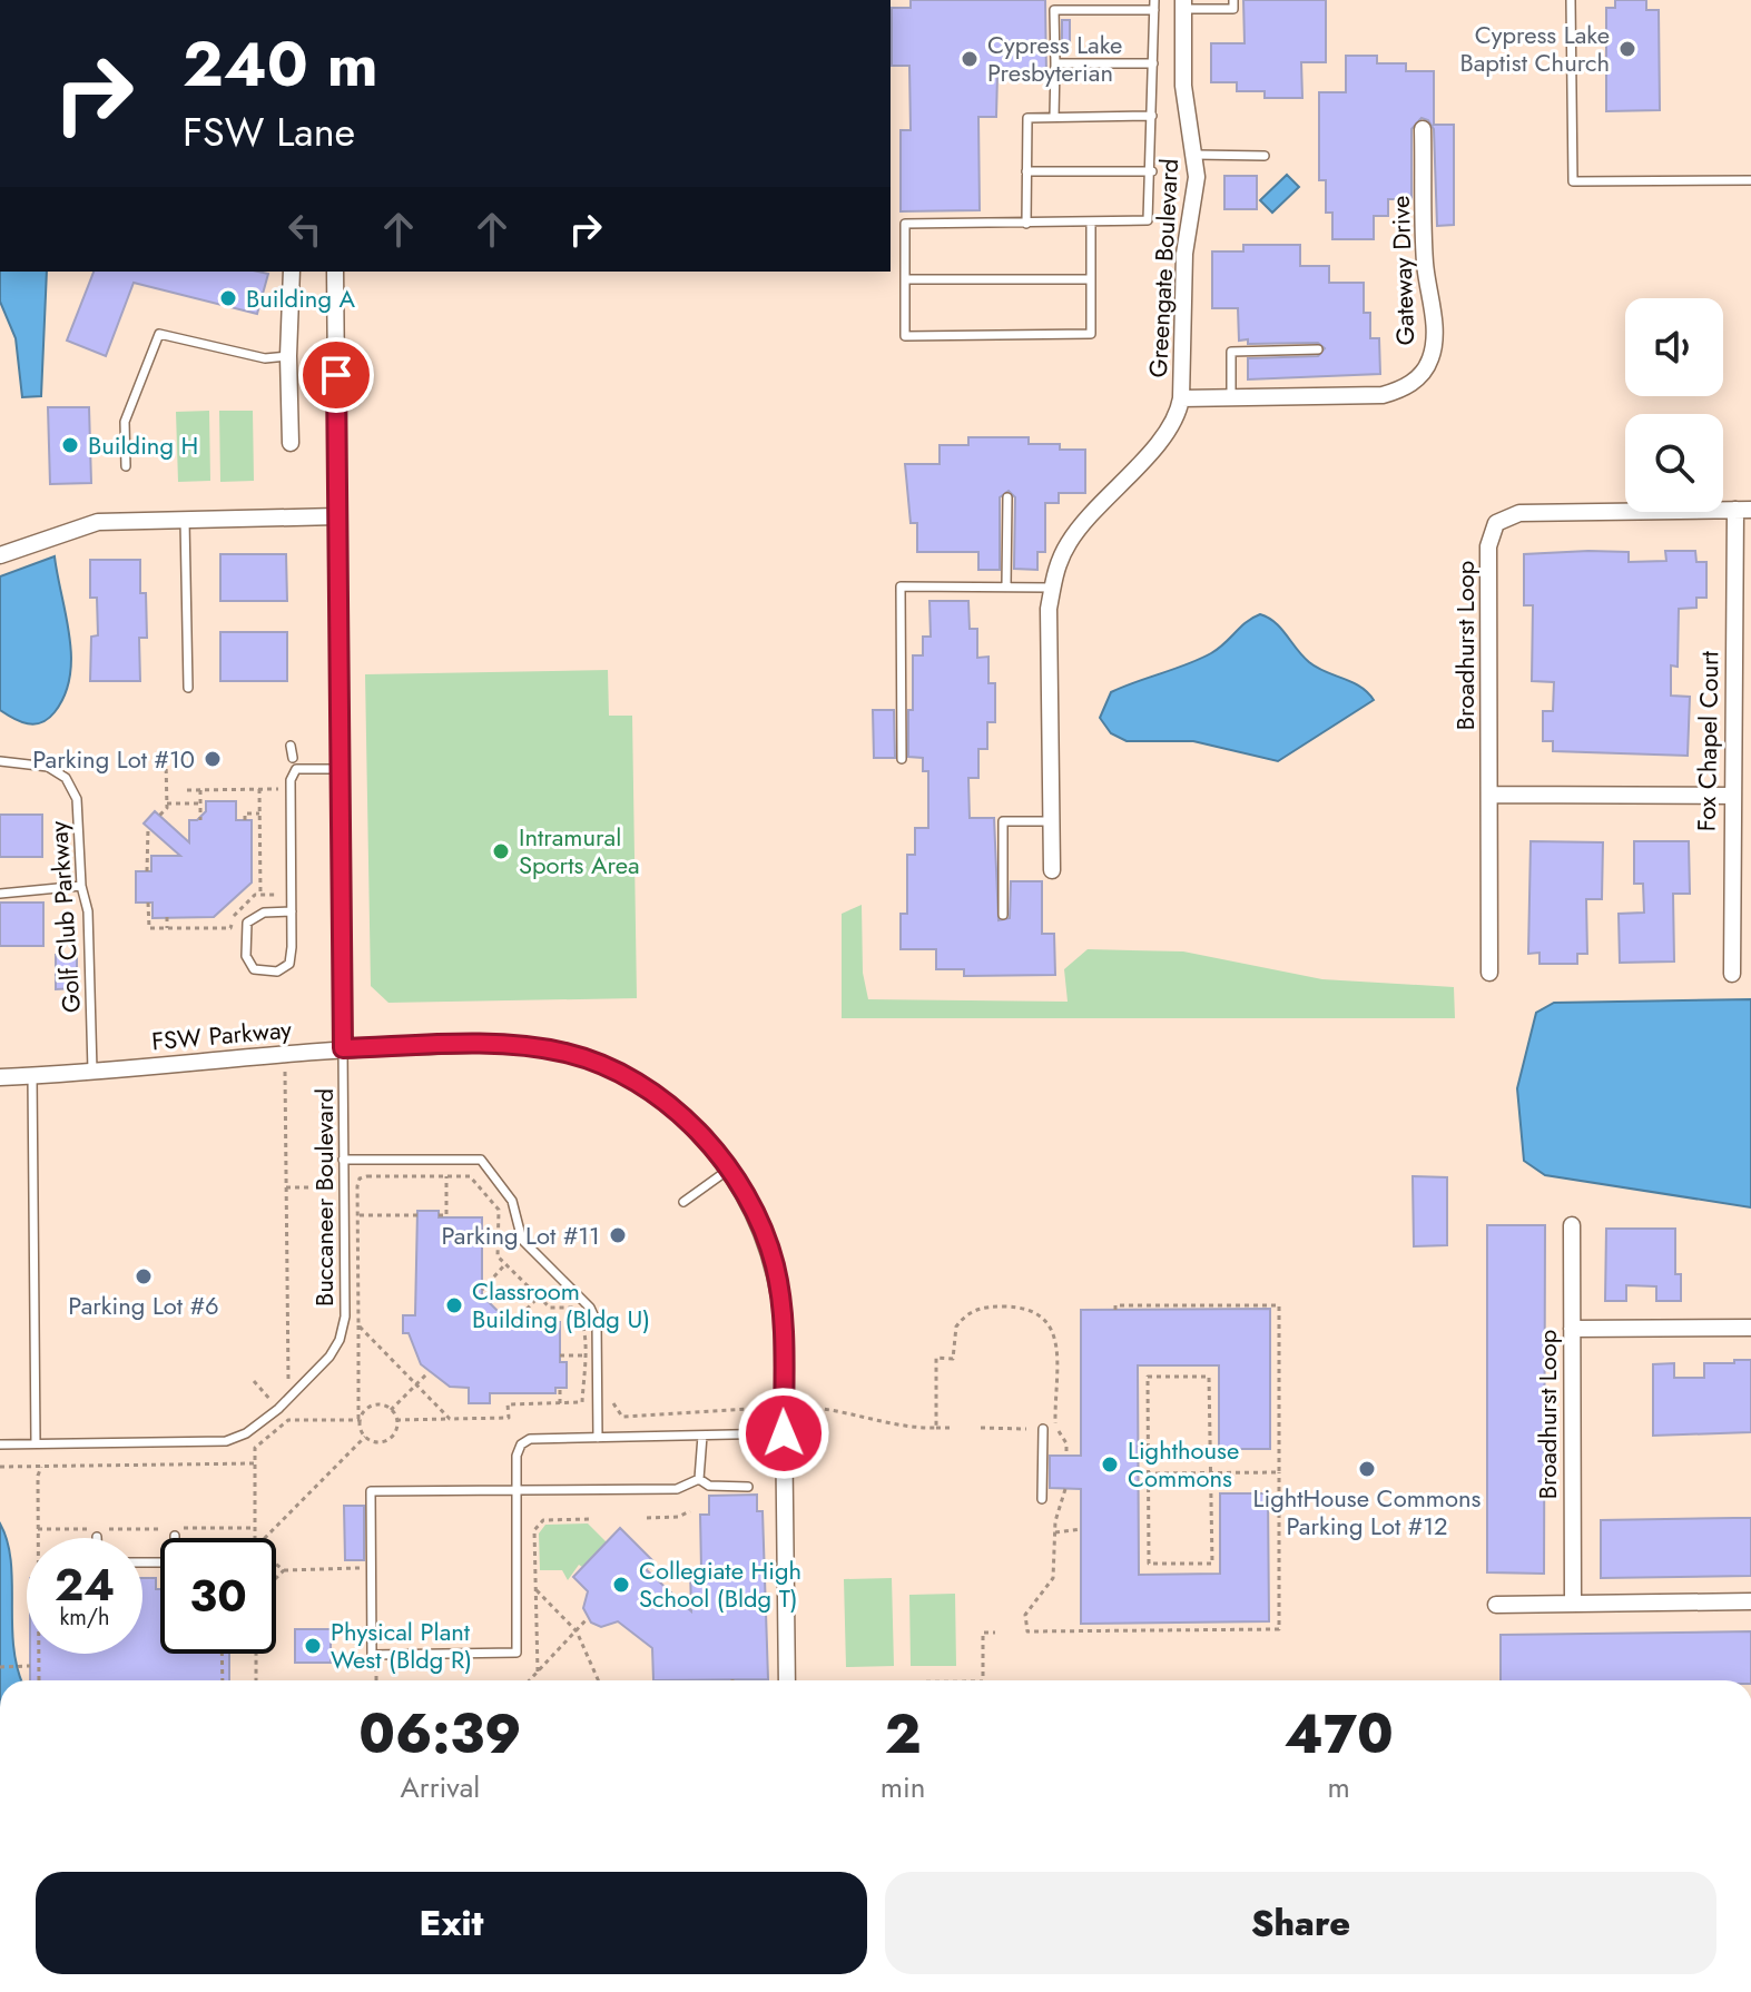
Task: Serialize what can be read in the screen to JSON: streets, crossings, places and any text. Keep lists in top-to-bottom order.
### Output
{
  "streets": {
    "street": [
      "Greengate Boulevard",
      "Gateway Drive",
      "Broadhurst Loop",
      "Fox Chapel Court",
      "FSW Parkway"
    ],
    "lane": ["Golf Club Parkway", "Buccaneer Boulevard"]
  },
  "crossings": [
    ["Greengate Boulevard", "Gateway Drive"],
    ["Broadhurst Loop", "Fox Chapel Court"],
    ["Golf Club Parkway", "FSW Parkway"],
    ["FSW Parkway", "Buccaneer Boulevard"]
  ],
  "places": [
    "Cypress Lake Baptist Church",
    "Cypress Lake Presbyterian",
    "Building A",
    "Building H",
    "Parking Lot #10",
    "Intramural Sports Area",
    "Parking Lot #11",
    "Parking Lot #6",
    "Classroom Building (Bldg U)",
    "Lighthouse Commons",
    "LightHouse Commons Parking Lot #12",
    "Collegiate High School (Bldg T)",
    "Physical Plant West (Bldg R)"
  ],
  "page": {
    "turn": ["240 m", "FSW Lane"],
    "speed": "24 km/h",
    "limit": "30",
    "eta": [
      "06:39",
      "Arrival",
      "2",
      "min",
      "470",
      "m"
    ],
    "buttons": ["Exit", "Share"]
  }
}
